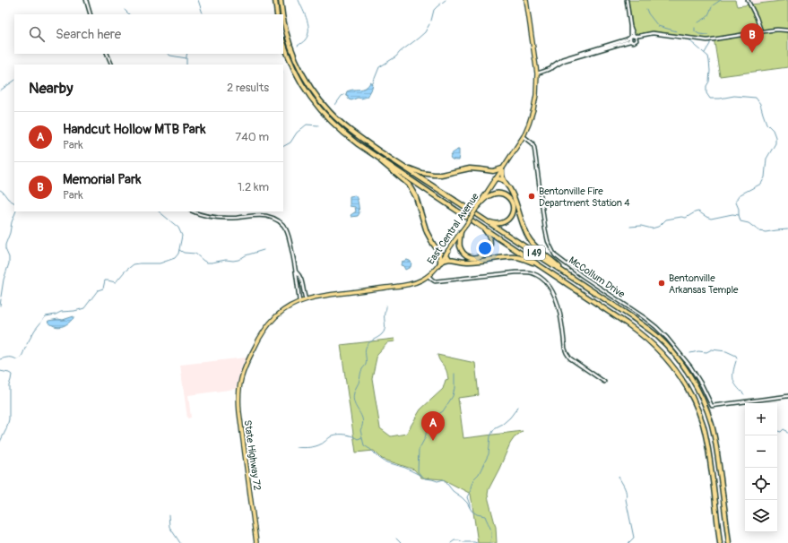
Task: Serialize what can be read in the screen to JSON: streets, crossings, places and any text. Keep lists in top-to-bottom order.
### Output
{
  "streets": {
    "highway": ["I 49"],
    "main road": ["East Central Avenue", "State Highway 72"],
    "street": ["McCollum Drive"]
  },
  "crossings": [
    ["East Central Avenue", "McCollum Drive"],
    ["East Central Avenue", "State Highway 72"]
  ],
  "places": ["Bentonville Fire Department Station 4", "Bentonville Arkansas Temple"],
  "page": {
    "search": "Search here",
    "pins": ["B", "A"],
    "heading": ["Nearby", "2 results"],
    "list": [
      {
        "mark": "A",
        "name": "Handcut Hollow MTB Park",
        "note": "Park",
        "value": "740 m"
      },
      {
        "mark": "B",
        "name": "Memorial Park",
        "note": "Park",
        "value": "1.2 km"
      }
    ],
    "map_buttons": ["+", "−"]
  }
}
